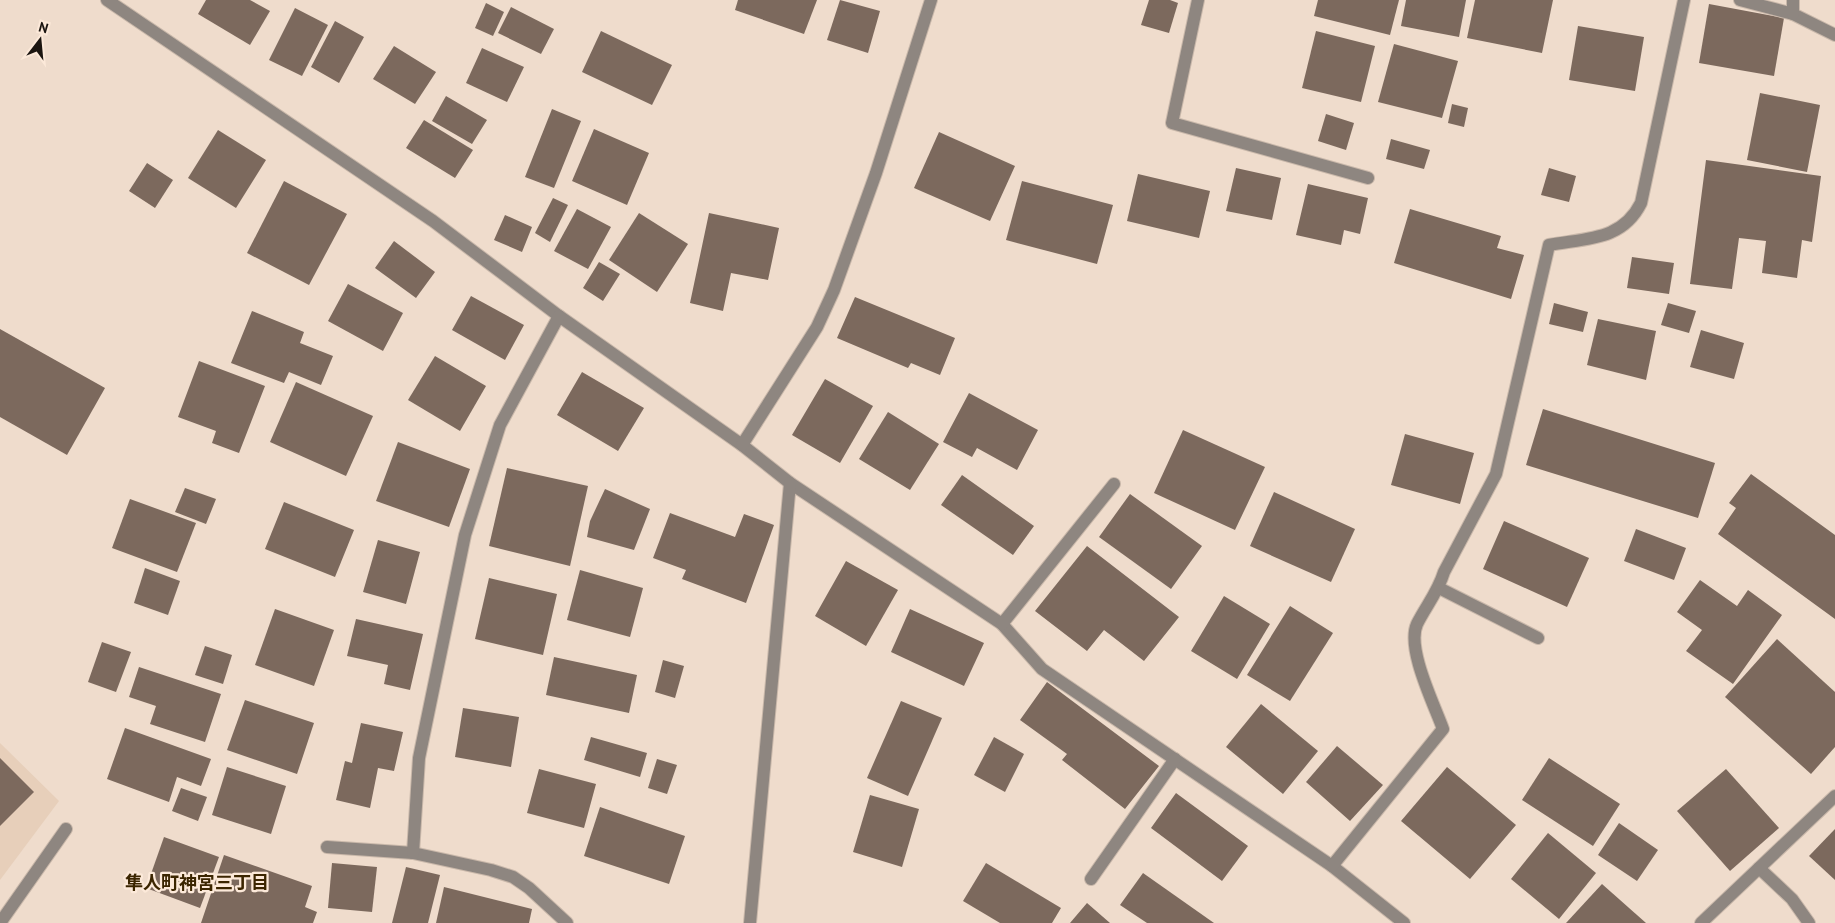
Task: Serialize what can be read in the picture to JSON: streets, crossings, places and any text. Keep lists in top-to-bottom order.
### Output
{
  "districts": ["隼人町神宮三丁目"],
  "north": "top"
}
